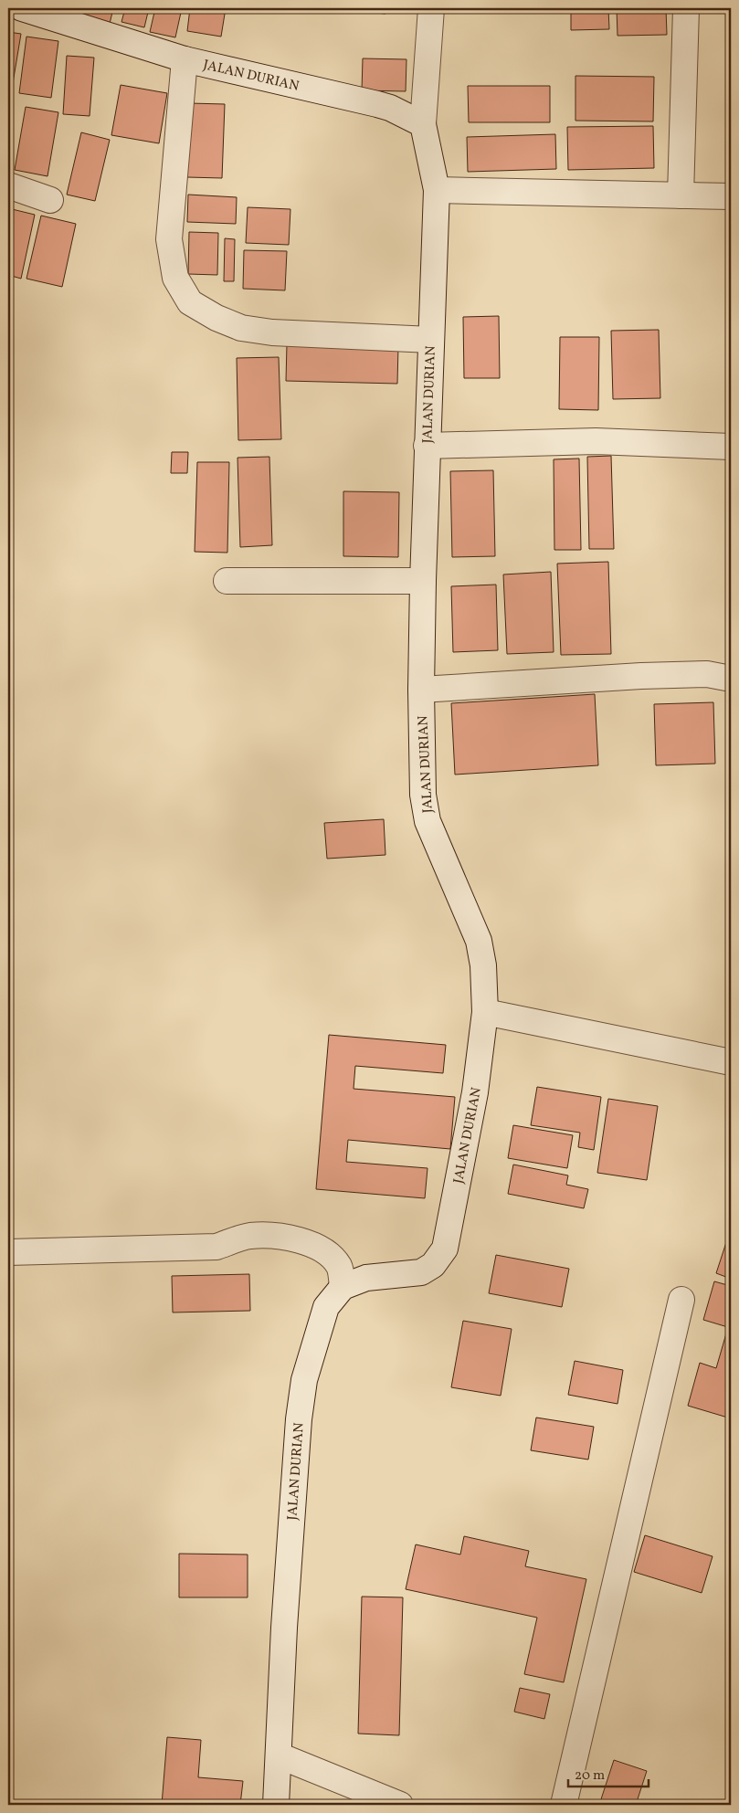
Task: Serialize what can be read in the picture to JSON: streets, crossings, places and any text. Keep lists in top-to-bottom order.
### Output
{
  "streets": {
    "street": ["JALAN DURIAN"]
  },
  "scale_bar": "20 m"
}
